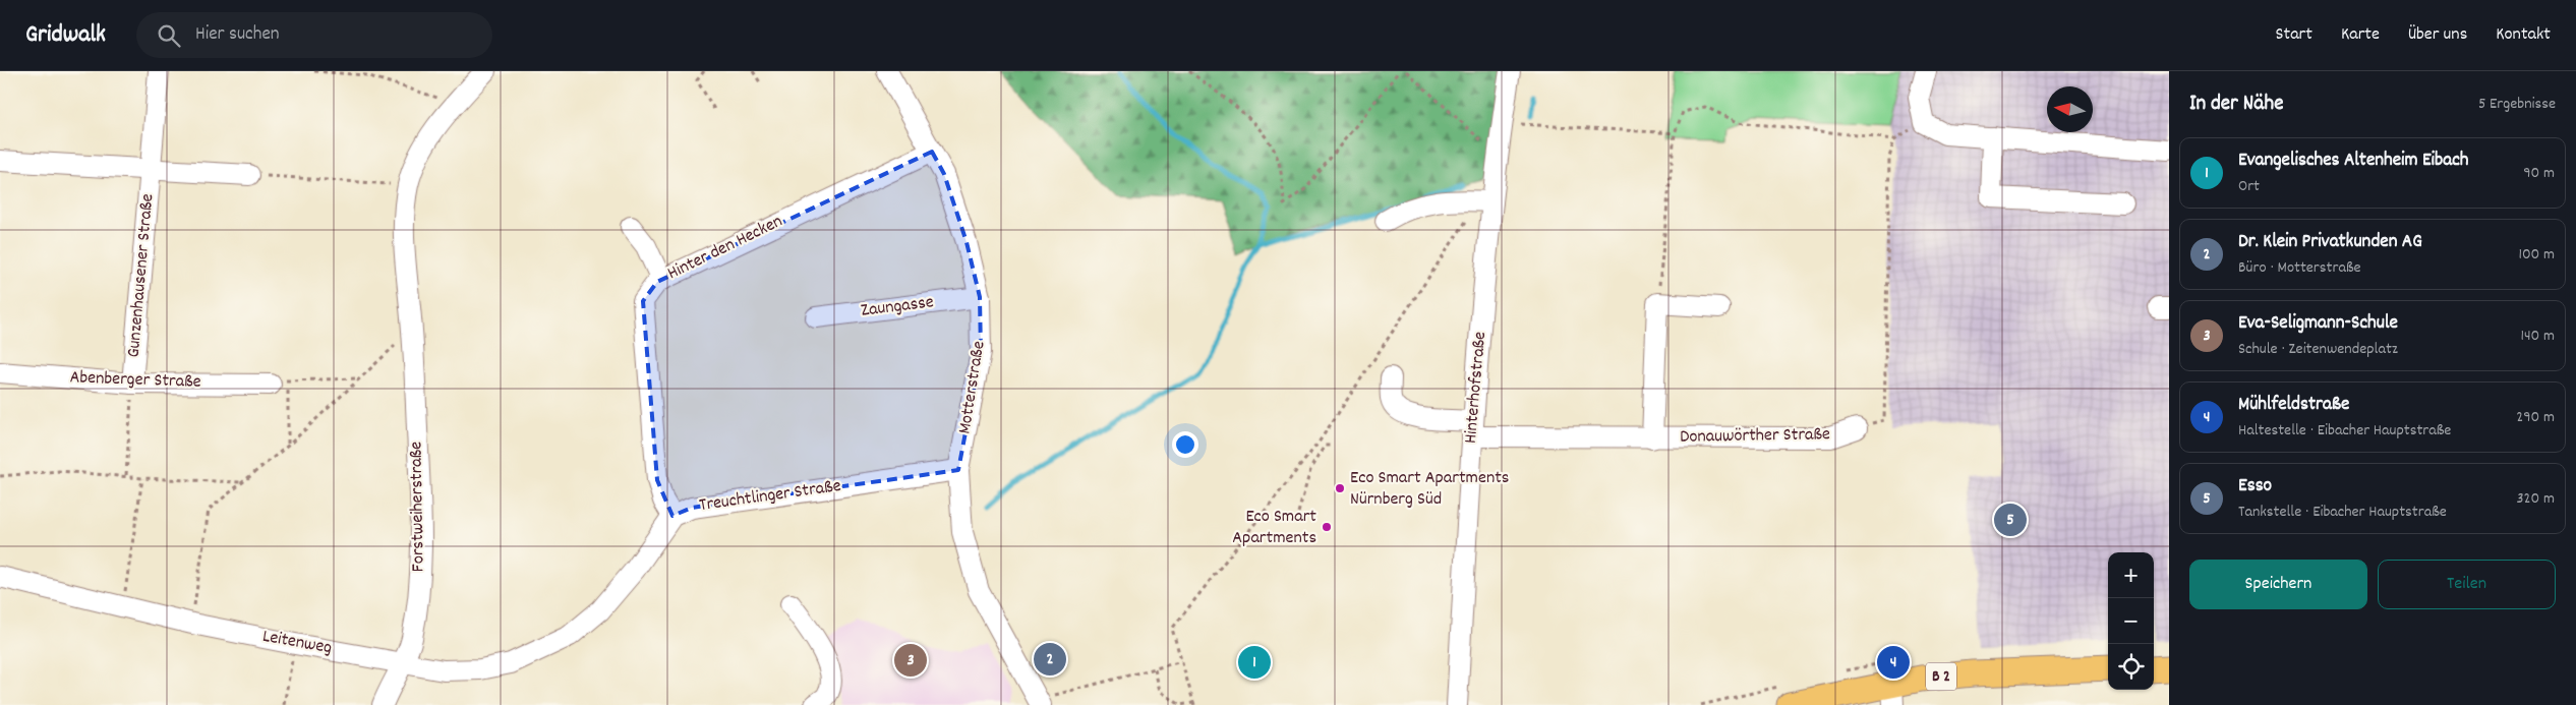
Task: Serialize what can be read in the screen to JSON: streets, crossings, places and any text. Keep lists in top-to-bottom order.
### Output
{
  "streets": {
    "main road": ["B 2"],
    "street": [
      "Hinter den Hecken",
      "Gunzenhausener Straße",
      "Zaungasse",
      "Abenberger Straße",
      "Motterstraße",
      "Hinterhofstraße",
      "Donauwörther Straße",
      "Treuchtlinger Straße",
      "Forstweiherstraße",
      "Leitenweg"
    ]
  },
  "crossings": [
    ["Hinter den Hecken", "Motterstraße"],
    ["Hinter den Hecken", "Treuchtlinger Straße"],
    ["Gunzenhausener Straße", "Abenberger Straße"],
    ["Zaungasse", "Motterstraße"],
    ["Motterstraße", "Treuchtlinger Straße"],
    ["Hinterhofstraße", "Donauwörther Straße"],
    ["Forstweiherstraße", "Leitenweg"]
  ],
  "places": ["Eco Smart Apartments Nürnberg Süd", "Eco Smart Apartments"],
  "north": "left",
  "page": {
    "header": "Gridwalk",
    "search": "Hier suchen",
    "nav": [
      "Start",
      "Karte",
      "Über uns",
      "Kontakt"
    ],
    "heading": ["In der Nähe", "5 Ergebnisse"],
    "list": [
      {
        "mark": "1",
        "name": "Evangelisches Altenheim Eibach",
        "note": "Ort",
        "value": "90 m"
      },
      {
        "mark": "2",
        "name": "Dr. Klein Privatkunden AG",
        "note": "Büro · Motterstraße",
        "value": "100 m"
      },
      {
        "mark": "3",
        "name": "Eva-Seligmann-Schule",
        "note": "Schule · Zeitenwendeplatz",
        "value": "140 m"
      },
      {
        "mark": "4",
        "name": "Mühlfeldstraße",
        "note": "Haltestelle · Eibacher Hauptstraße",
        "value": "290 m"
      },
      {
        "mark": "5",
        "name": "Esso",
        "note": "Tankstelle · Eibacher Hauptstraße",
        "value": "320 m"
      }
    ],
    "pins": [
      "5",
      "2",
      "3",
      "1",
      "4"
    ],
    "buttons": ["Speichern", "Teilen"],
    "map_buttons": ["+", "−"]
  }
}
